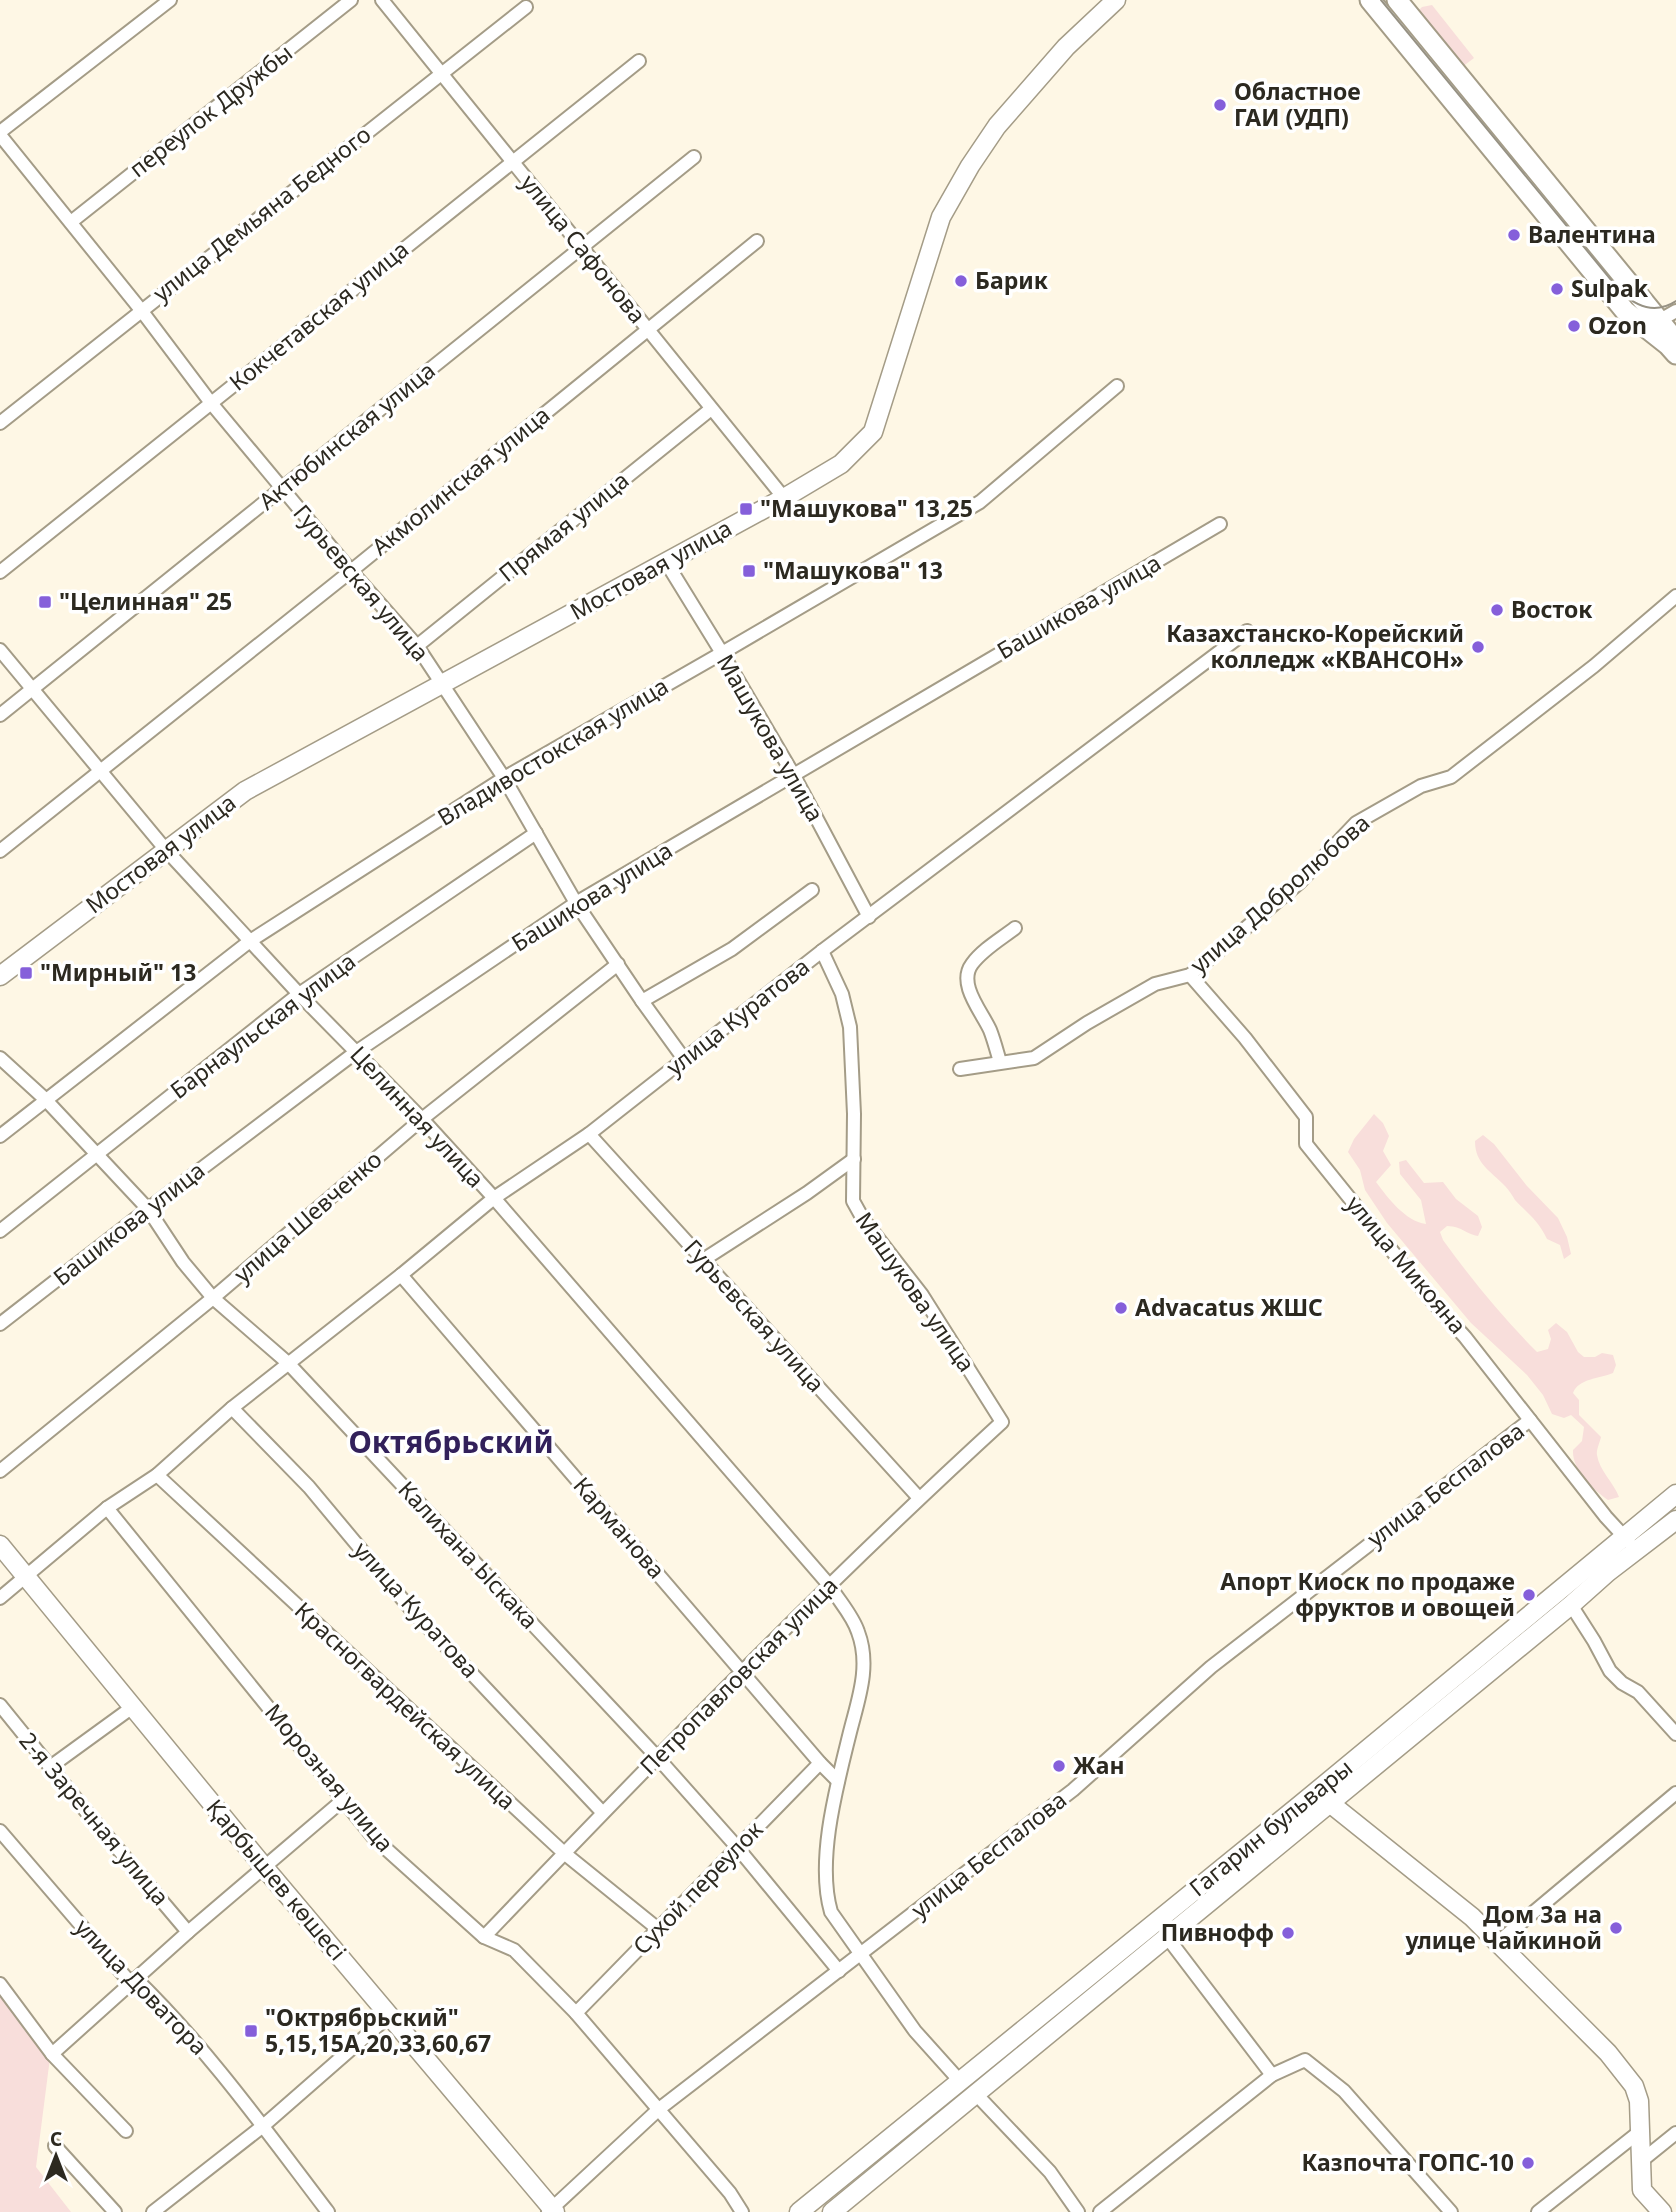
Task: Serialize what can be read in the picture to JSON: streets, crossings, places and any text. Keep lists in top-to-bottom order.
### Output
{
  "streets": {
    "main road": ["Мостовая улица", "Гагарин бульвары", "Қарбышев көшесі"],
    "street": [
      "переулок Дружбы",
      "улица Демьяна Бедного",
      "улица Сафонова",
      "Кокчетавская улица",
      "Актюбинская улица",
      "Акмолинская улица",
      "Прямая улица",
      "Гурьевская улица",
      "Башикова улица",
      "Машукова улица",
      "Владивостокская улица",
      "улица Добролюбова",
      "улица Куратова",
      "Барнаульская улица",
      "Целинная улица",
      "улица Шевченко",
      "улица Микояна",
      "улица Беспалова",
      "Карманова",
      "Калихана Ыскака",
      "Петропавловская улица",
      "Красногвардейская улица",
      "Морозная улица",
      "2-я Заречная улица",
      "Сухой переулок",
      "улица Доватора"
    ]
  },
  "crossings": [
    ["переулок Дружбы", "Гурьевская улица"],
    ["улица Демьяна Бедного", "улица Сафонова"],
    ["улица Демьяна Бедного", "Гурьевская улица"],
    ["улица Сафонова", "Кокчетавская улица"],
    ["улица Сафонова", "Актюбинская улица"],
    ["улица Сафонова", "Акмолинская улица"],
    ["улица Сафонова", "Прямая улица"],
    ["улица Сафонова", "Мостовая улица"],
    ["Кокчетавская улица", "Гурьевская улица"],
    ["Актюбинская улица", "Гурьевская улица"],
    ["Актюбинская улица", "Целинная улица"],
    ["Акмолинская улица", "Гурьевская улица"],
    ["Акмолинская улица", "Целинная улица"],
    ["Прямая улица", "Гурьевская улица"],
    ["Мостовая улица", "Гурьевская улица"],
    ["Мостовая улица", "Машукова улица"],
    ["Мостовая улица", "Целинная улица"],
    ["Гурьевская улица", "Башикова улица"],
    ["Гурьевская улица", "Владивостокская улица"],
    ["Гурьевская улица", "улица Куратова"],
    ["Гурьевская улица", "Барнаульская улица"],
    ["Гурьевская улица", "улица Шевченко"],
    ["Гурьевская улица", "Петропавловская улица"],
    ["Башикова улица", "Машукова улица"],
    ["Башикова улица", "Целинная улица"],
    ["Башикова улица", "Калихана Ыскака"],
    ["Машукова улица", "Владивостокская улица"],
    ["Машукова улица", "улица Куратова"],
    ["Машукова улица", "Петропавловская улица"],
    ["Владивостокская улица", "Целинная улица"],
    ["Владивостокская улица", "Калихана Ыскака"],
    ["улица Добролюбова", "улица Микояна"],
    ["улица Куратова", "Целинная улица"],
    ["улица Куратова", "Карманова"],
    ["улица Куратова", "Калихана Ыскака"],
    ["улица Куратова", "Петропавловская улица"],
    ["улица Куратова", "Красногвардейская улица"],
    ["улица Куратова", "Морозная улица"],
    ["улица Куратова", "Қарбышев көшесі"],
    ["Барнаульская улица", "Целинная улица"],
    ["Барнаульская улица", "Калихана Ыскака"],
    ["Целинная улица", "улица Шевченко"],
    ["Целинная улица", "улица Беспалова"],
    ["Целинная улица", "Карманова"],
    ["Целинная улица", "Петропавловская улица"],
    ["Целинная улица", "Гагарин бульвары"],
    ["улица Шевченко", "Калихана Ыскака"],
    ["улица Микояна", "улица Беспалова"],
    ["улица Микояна", "Гагарин бульвары"],
    ["улица Беспалова", "Калихана Ыскака"],
    ["улица Беспалова", "Морозная улица"],
    ["улица Беспалова", "Қарбышев көшесі"],
    ["Карманова", "Петропавловская улица"],
    ["Карманова", "Сухой переулок"],
    ["Калихана Ыскака", "Петропавловская улица"],
    ["Калихана Ыскака", "Сухой переулок"],
    ["Петропавловская улица", "Красногвардейская улица"],
    ["Петропавловская улица", "Морозная улица"],
    ["Красногвардейская улица", "Сухой переулок"],
    ["Морозная улица", "Сухой переулок"]
  ],
  "districts": ["Октябрьский"],
  "places": {
    "other": [
      "Областное ГАИ (УДП)",
      "Валентина",
      "Барик",
      "Sulpak",
      "Ozon",
      "Восток",
      "Казахстанско-Корейский колледж «КВАНСОН»",
      "Advacatus ЖШС",
      "Апорт Киоск по продаже фруктов и овощей",
      "Жан",
      "Дом 3а на улице Чайкиной",
      "Пивнофф",
      "Казпочта ГОПС-10"
    ],
    "transit": [
      "\"Машукова\" 13,25",
      "\"Машукова\" 13",
      "\"Целинная\" 25",
      "\"Мирный\" 13",
      "\"Октрябрьский\" 5,15,15А,20,33,60,67"
    ]
  },
  "north": "top"
}
